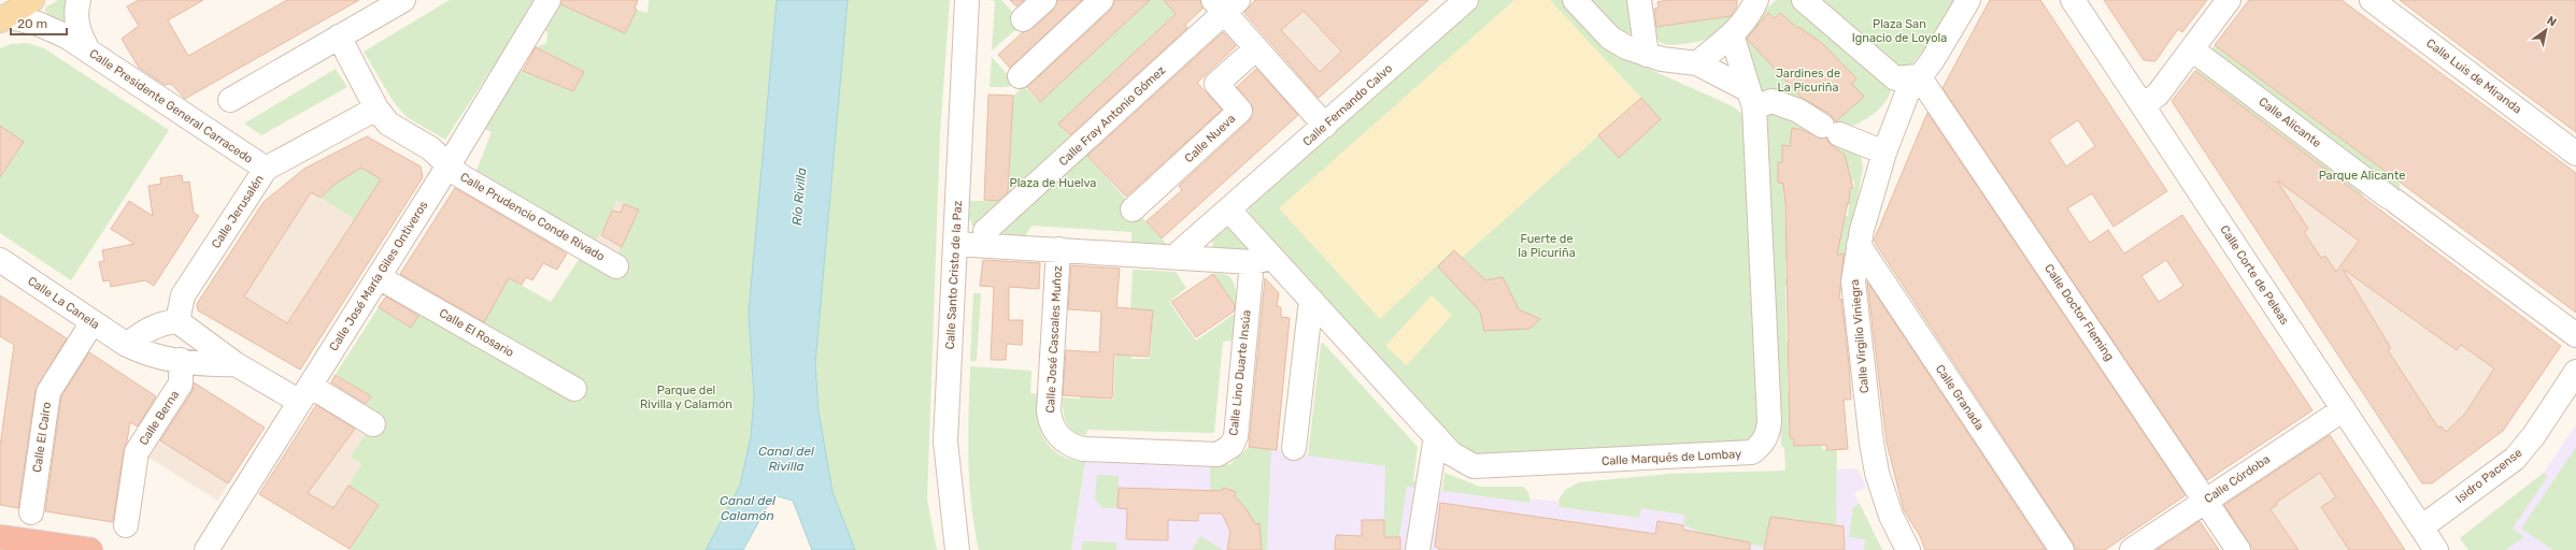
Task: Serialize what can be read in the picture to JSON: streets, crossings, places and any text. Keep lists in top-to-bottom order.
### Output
{
  "streets": {
    "street": [
      "Calle Luis de Miranda",
      "Calle Fernando Calvo",
      "Calle Presidente General Carracedo",
      "Calle Fray Antonio Gómez",
      "Calle Alicante",
      "Calle Nueva",
      "Calle Jerusalén",
      "Calle Prudencio Conde Rivado",
      "Calle Santo Cristo de la Paz",
      "Calle Corte de Peleas",
      "Calle José María Giles Ontiveros",
      "Calle La Canela",
      "Calle Doctor Fleming",
      "Calle El Rosario",
      "Calle Virgilio Viniegra",
      "Calle José Cascales Muñoz",
      "Calle Lino Duarte Insúa",
      "Calle Granada",
      "Calle Berna",
      "Calle El Cairo",
      "Calle Marqués de Lombay",
      "Isidro Pacense",
      "Calle Córdoba"
    ]
  },
  "crossings": [
    ["Calle Presidente General Carracedo", "Calle Jerusalén"],
    ["Calle Jerusalén", "Calle Prudencio Conde Rivado"],
    ["Calle Prudencio Conde Rivado", "Calle José María Giles Ontiveros"],
    ["Calle Corte de Peleas", "Isidro Pacense"],
    ["Calle Corte de Peleas", "Calle Córdoba"],
    ["Calle José María Giles Ontiveros", "Calle El Rosario"],
    ["Calle La Canela", "Calle Berna"],
    ["Calle La Canela", "Calle El Cairo"],
    ["Calle Doctor Fleming", "Calle Virgilio Viniegra"],
    ["Calle Doctor Fleming", "Calle Córdoba"],
    ["Calle Virgilio Viniegra", "Calle Granada"],
    ["Calle José Cascales Muñoz", "Calle Lino Duarte Insúa"]
  ],
  "water": ["Río Rivilla", "Canal del Rivilla", "Canal del Calamón"],
  "parks": [
    "Plaza San Ignacio de Loyola",
    "Jardines de La Picuriña",
    "Parque Alicante",
    "Plaza de Huelva",
    "Fuerte de la Picuriña",
    "Parque del Rivilla y Calamón"
  ],
  "scale_bar": "20 m",
  "north": "top right"
}
